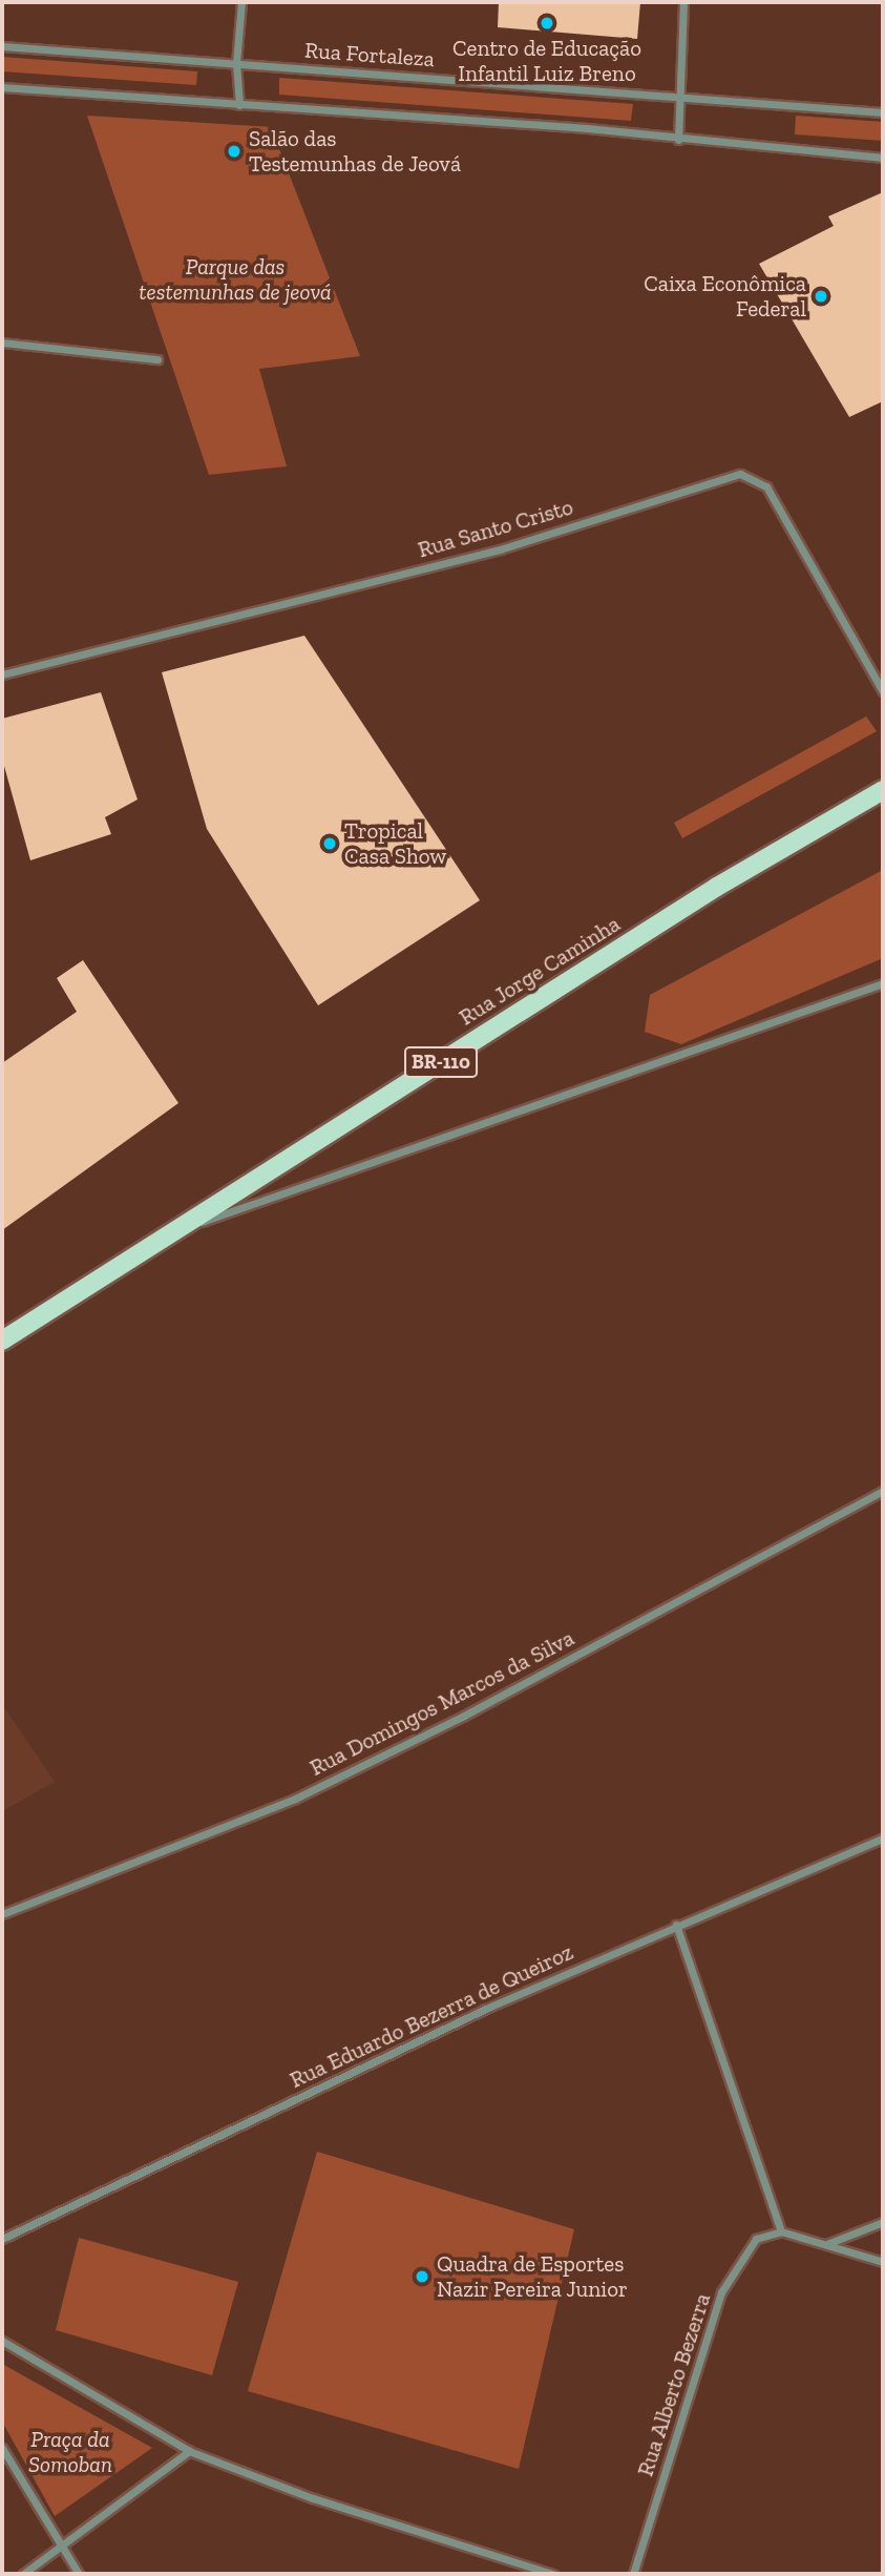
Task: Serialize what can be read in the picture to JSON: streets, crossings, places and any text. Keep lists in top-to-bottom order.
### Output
{
  "streets": {
    "main road": ["Rua Jorge Caminha", "BR-110"],
    "street": [
      "Rua Fortaleza",
      "Rua Santo Cristo",
      "Rua Domingos Marcos da Silva",
      "Rua Eduardo Bezerra de Queiroz",
      "Rua Alberto Bezerra"
    ]
  },
  "parks": ["Parque das testemunhas de jeová", "Praça da Somoban"],
  "places": [
    "Centro de Educação Infantil Luiz Breno",
    "Salão das Testemunhas de Jeová",
    "Caixa Econômica Federal",
    "Tropical Casa Show",
    "Quadra de Esportes Nazir Pereira Junior"
  ]
}
